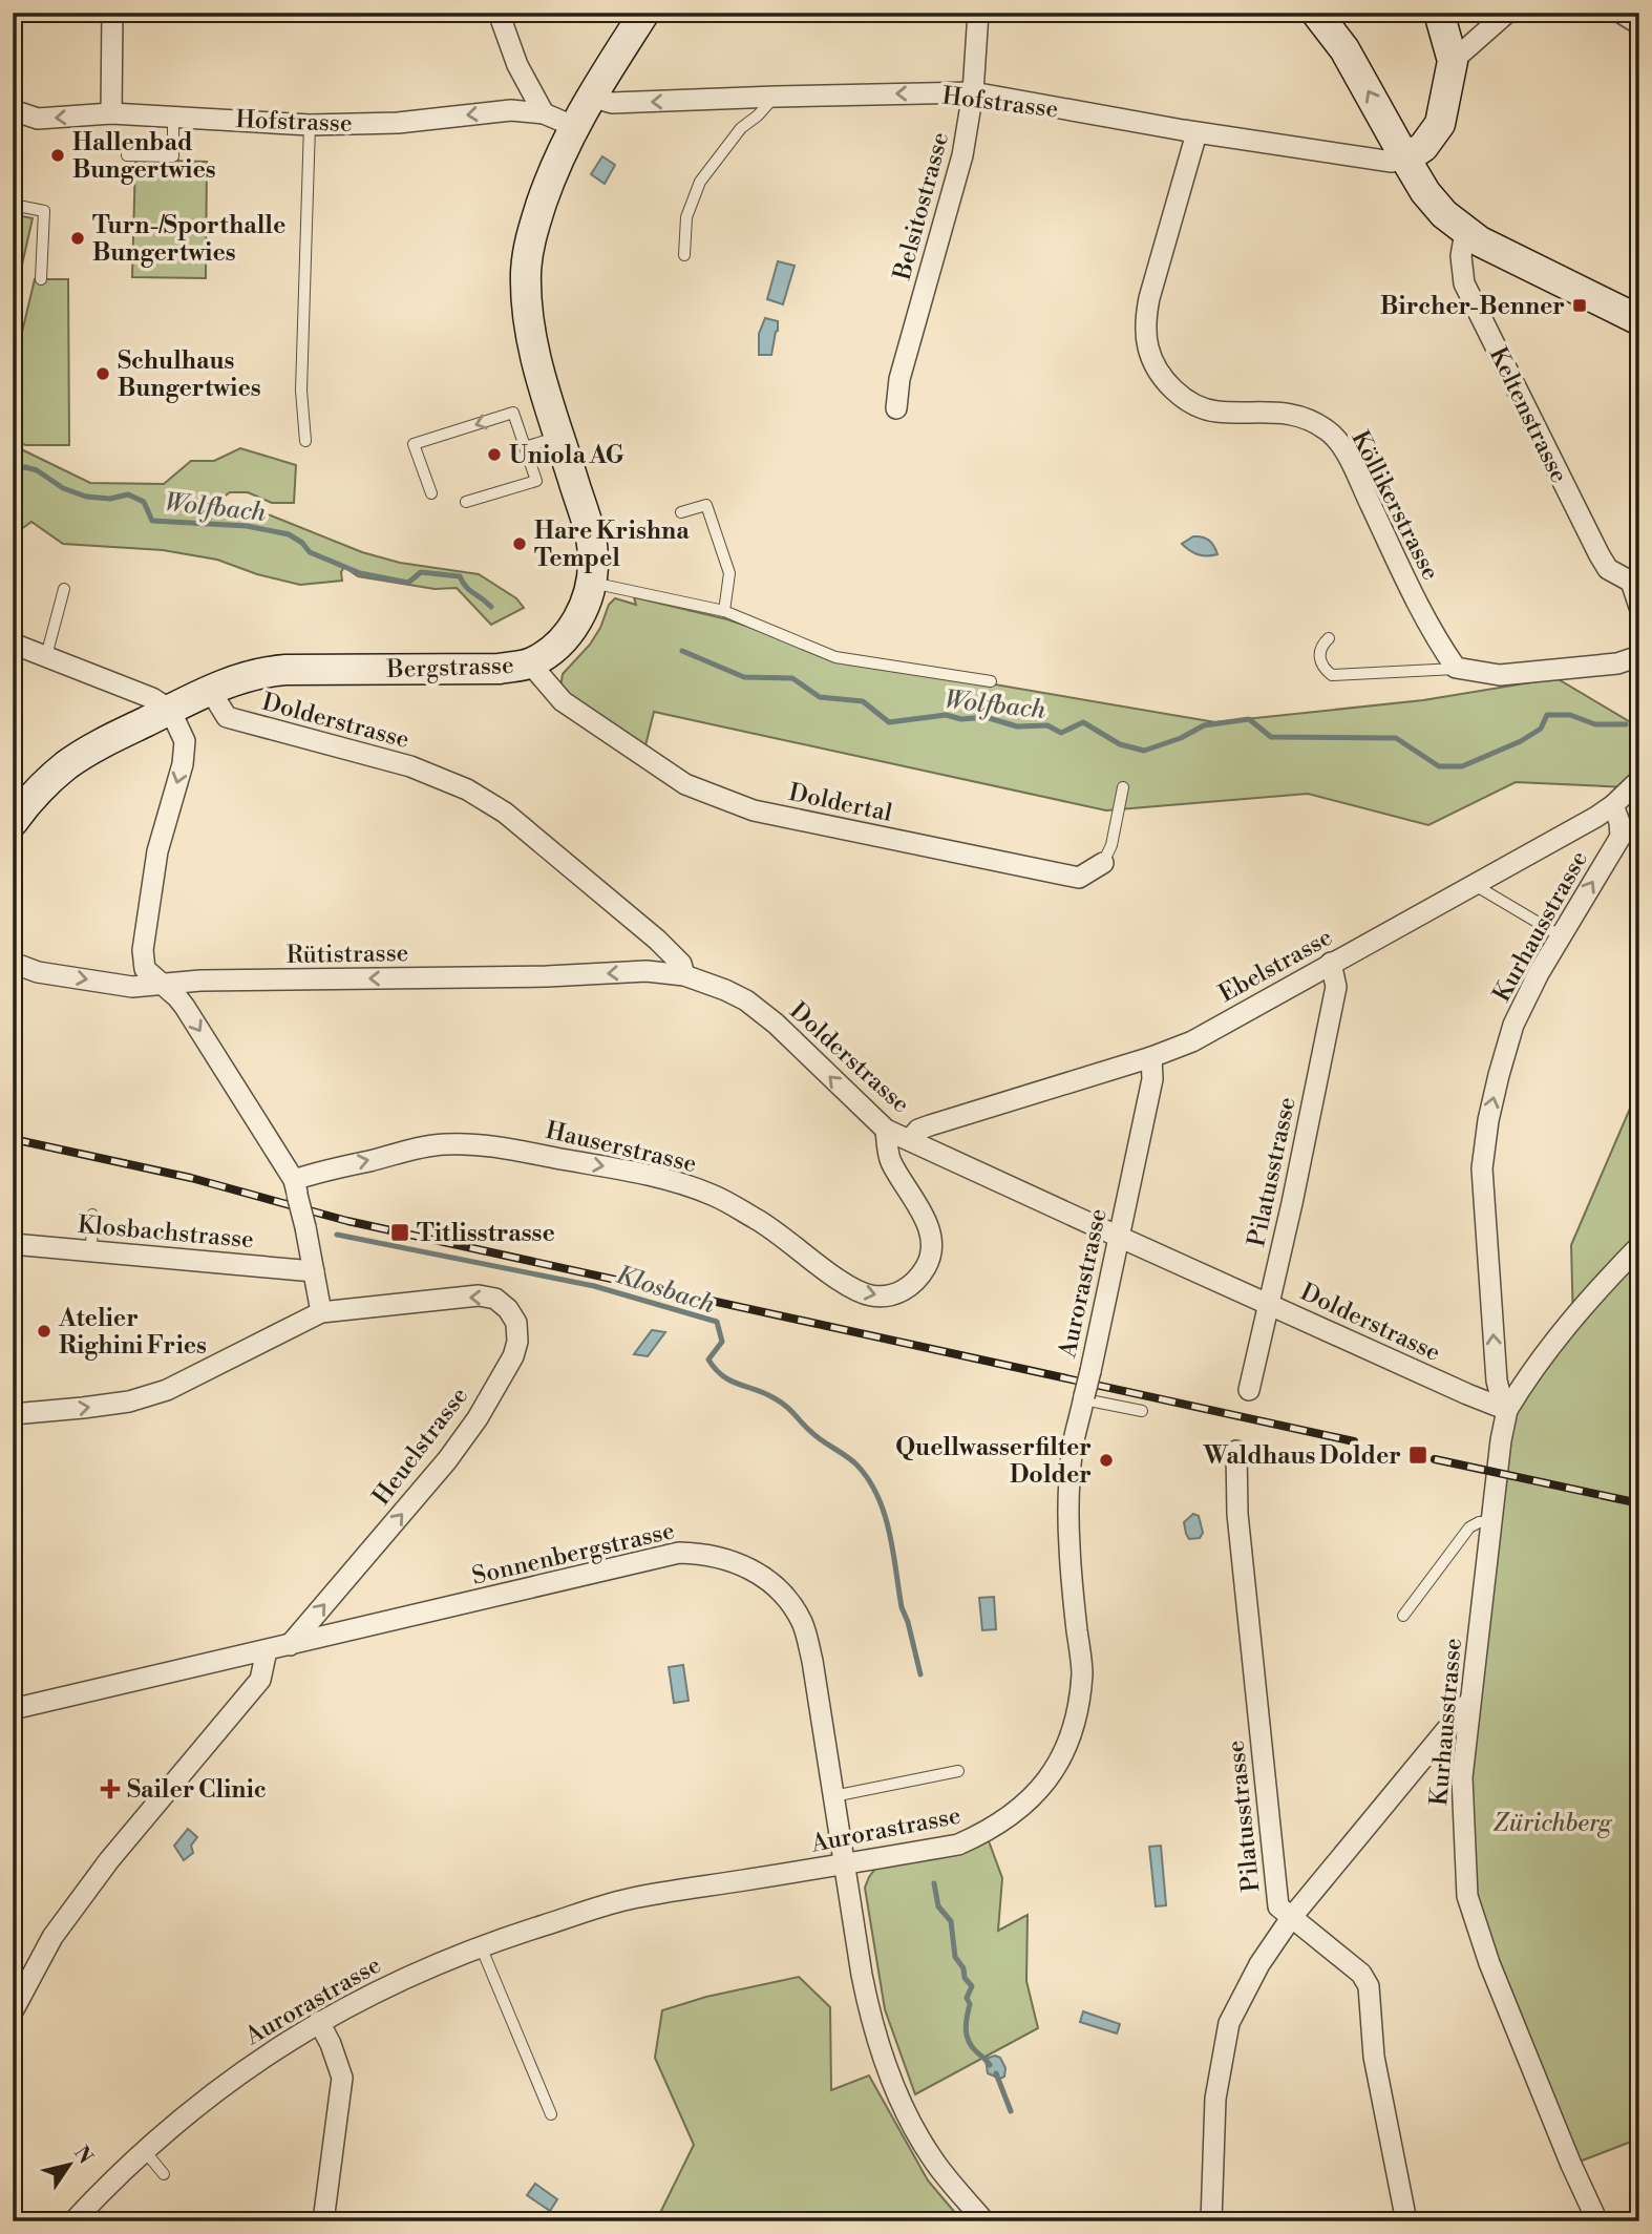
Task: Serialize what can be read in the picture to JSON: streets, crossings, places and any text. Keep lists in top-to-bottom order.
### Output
{
  "streets": {
    "main road": ["Bergstrasse"],
    "street": [
      "Hofstrasse",
      "Belsitostrasse",
      "Keltenstrasse",
      "Köllikerstrasse",
      "Dolderstrasse",
      "Doldertal",
      "Kurhausstrasse",
      "Rütistrasse",
      "Ebelstrasse",
      "Hauserstrasse",
      "Pilatusstrasse",
      "Klosbachstrasse",
      "Aurorastrasse",
      "Heuelstrasse",
      "Sonnenbergstrasse"
    ]
  },
  "crossings": [
    ["Hofstrasse", "Belsitostrasse"],
    ["Hofstrasse", "Köllikerstrasse"],
    ["Hofstrasse", "Bergstrasse"],
    ["Bergstrasse", "Dolderstrasse"],
    ["Bergstrasse", "Doldertal"],
    ["Dolderstrasse", "Kurhausstrasse"],
    ["Dolderstrasse", "Rütistrasse"],
    ["Dolderstrasse", "Ebelstrasse"],
    ["Dolderstrasse", "Hauserstrasse"],
    ["Dolderstrasse", "Pilatusstrasse"],
    ["Dolderstrasse", "Aurorastrasse"],
    ["Kurhausstrasse", "Ebelstrasse"],
    ["Ebelstrasse", "Pilatusstrasse"],
    ["Ebelstrasse", "Aurorastrasse"],
    ["Aurorastrasse", "Sonnenbergstrasse"],
    ["Heuelstrasse", "Sonnenbergstrasse"]
  ],
  "one_way": ["Hofstrasse", "Kurhausstrasse"],
  "water": ["Wolfbach", "Klosbach"],
  "parks": ["Zürichberg"],
  "places": {
    "other": [
      "Hallenbad Bungertwies",
      "Turn-/Sporthalle Bungertwies",
      "Schulhaus Bungertwies",
      "Uniola AG",
      "Hare Krishna Tempel",
      "Atelier Righini Fries",
      "Quellwasserfilter Dolder"
    ],
    "transit": ["Bircher-Benner", "Titlisstrasse", "Waldhaus Dolder"],
    "health": ["Sailer Clinic"]
  },
  "north": "top right"
}
